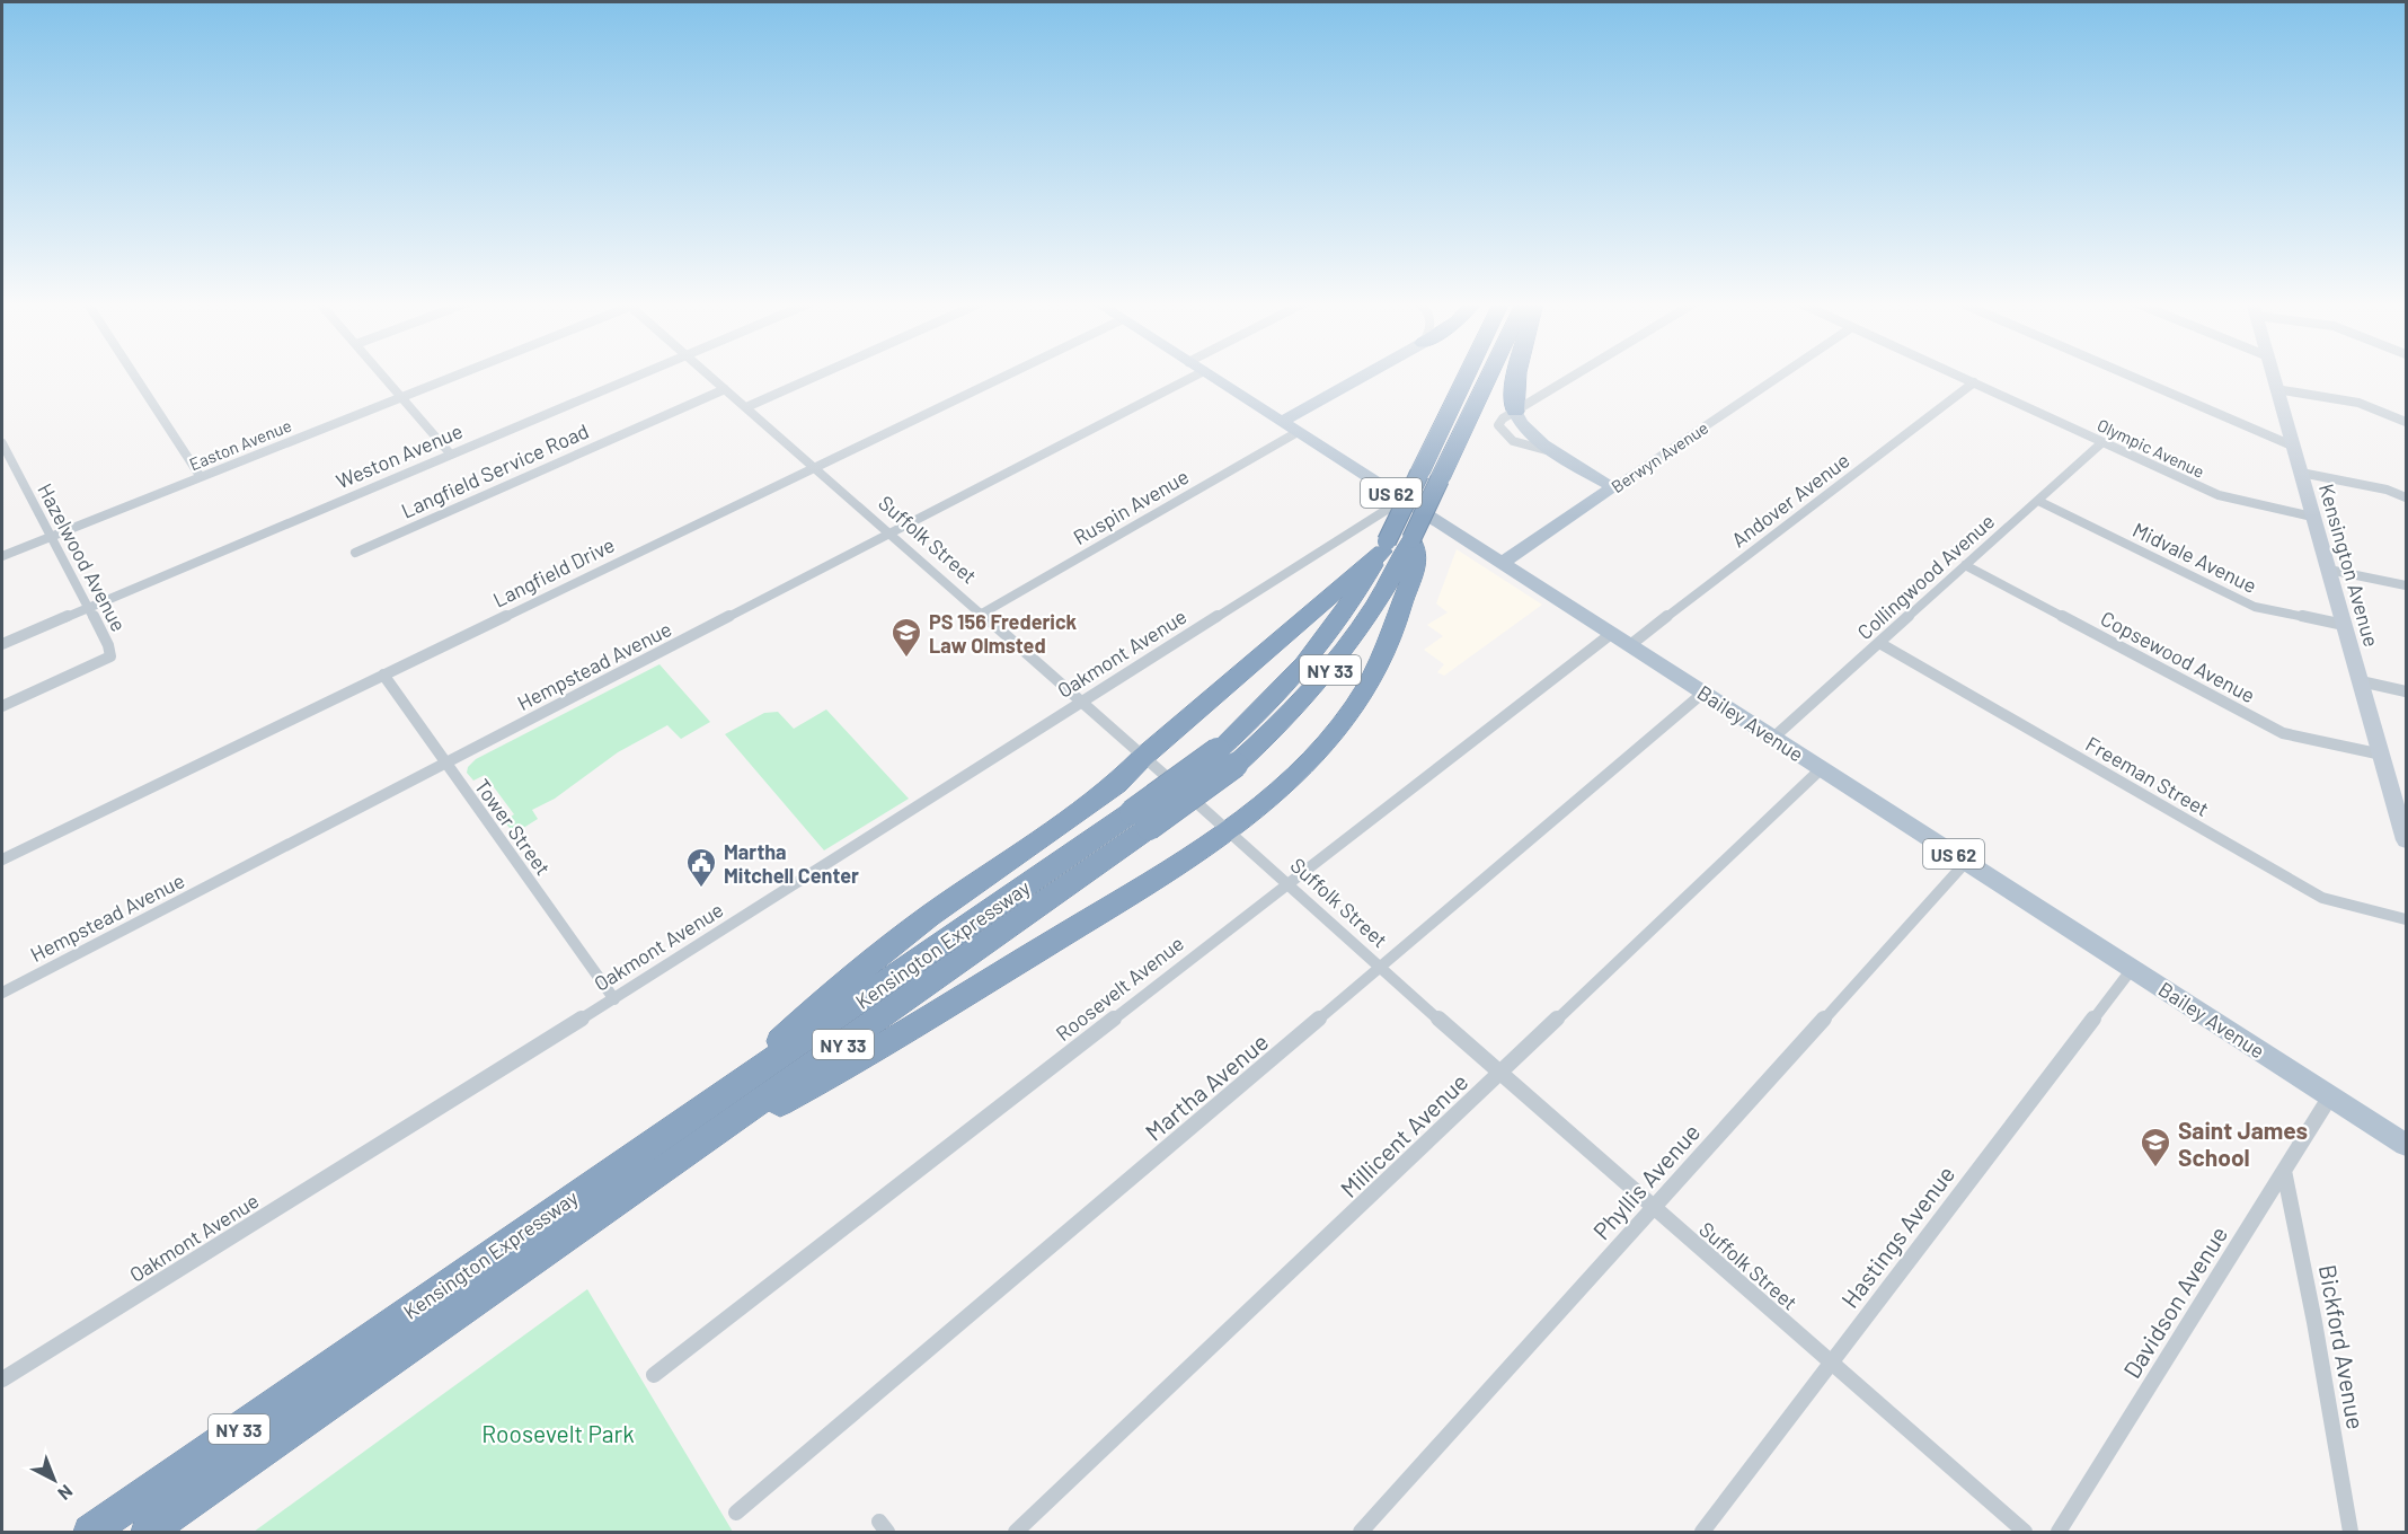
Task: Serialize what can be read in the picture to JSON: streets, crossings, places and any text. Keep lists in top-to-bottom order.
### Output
{
  "streets": {
    "highway": ["NY 33", "Kensington Expressway"],
    "main road": ["Berwyn Avenue", "US 62", "Bailey Avenue"],
    "street": [
      "Easton Avenue",
      "Olympic Avenue",
      "Weston Avenue",
      "Langfield Service Road",
      "Andover Avenue",
      "Ruspin Avenue",
      "Suffolk Street",
      "Hazelwood Avenue",
      "Midvale Avenue",
      "Kensington Avenue",
      "Langfield Drive",
      "Collingwood Avenue",
      "Oakmont Avenue",
      "Copsewood Avenue",
      "Hempstead Avenue",
      "Freeman Street",
      "Tower Street",
      "Roosevelt Avenue",
      "Martha Avenue",
      "Millicent Avenue",
      "Phyllis Avenue",
      "Hastings Avenue",
      "Davidson Avenue",
      "Bickford Avenue"
    ]
  },
  "crossings": [
    ["Easton Avenue", "Hazelwood Avenue"],
    ["Olympic Avenue", "Andover Avenue"],
    ["Olympic Avenue", "Kensington Avenue"],
    ["Olympic Avenue", "Collingwood Avenue"],
    ["Weston Avenue", "Hazelwood Avenue"],
    ["Berwyn Avenue", "Bailey Avenue"],
    ["Langfield Service Road", "Suffolk Street"],
    ["Andover Avenue", "Bailey Avenue"],
    ["Ruspin Avenue", "Suffolk Street"],
    ["Ruspin Avenue", "Bailey Avenue"],
    ["Suffolk Street", "Langfield Drive"],
    ["Suffolk Street", "Oakmont Avenue"],
    ["Suffolk Street", "Hempstead Avenue"],
    ["Suffolk Street", "Roosevelt Avenue"],
    ["Suffolk Street", "Martha Avenue"],
    ["Suffolk Street", "Millicent Avenue"],
    ["Suffolk Street", "Phyllis Avenue"],
    ["Suffolk Street", "Hastings Avenue"],
    ["Midvale Avenue", "Kensington Avenue"],
    ["Midvale Avenue", "Collingwood Avenue"],
    ["Kensington Avenue", "Copsewood Avenue"],
    ["Langfield Drive", "Tower Street"],
    ["Collingwood Avenue", "Copsewood Avenue"],
    ["Collingwood Avenue", "Bailey Avenue"],
    ["Collingwood Avenue", "Freeman Street"],
    ["Oakmont Avenue", "Bailey Avenue"],
    ["Oakmont Avenue", "Tower Street"],
    ["Hempstead Avenue", "Tower Street"],
    ["Bailey Avenue", "Roosevelt Avenue"],
    ["Bailey Avenue", "Martha Avenue"],
    ["Bailey Avenue", "Millicent Avenue"],
    ["Bailey Avenue", "Phyllis Avenue"],
    ["Bailey Avenue", "Hastings Avenue"],
    ["Bailey Avenue", "Davidson Avenue"],
    ["Davidson Avenue", "Bickford Avenue"]
  ],
  "parks": ["Roosevelt Park"],
  "places": {
    "school or university": ["PS 156 Frederick Law Olmsted", "Saint James School"],
    "public building": ["Martha Mitchell Center"]
  },
  "north": "bottom right"
}
